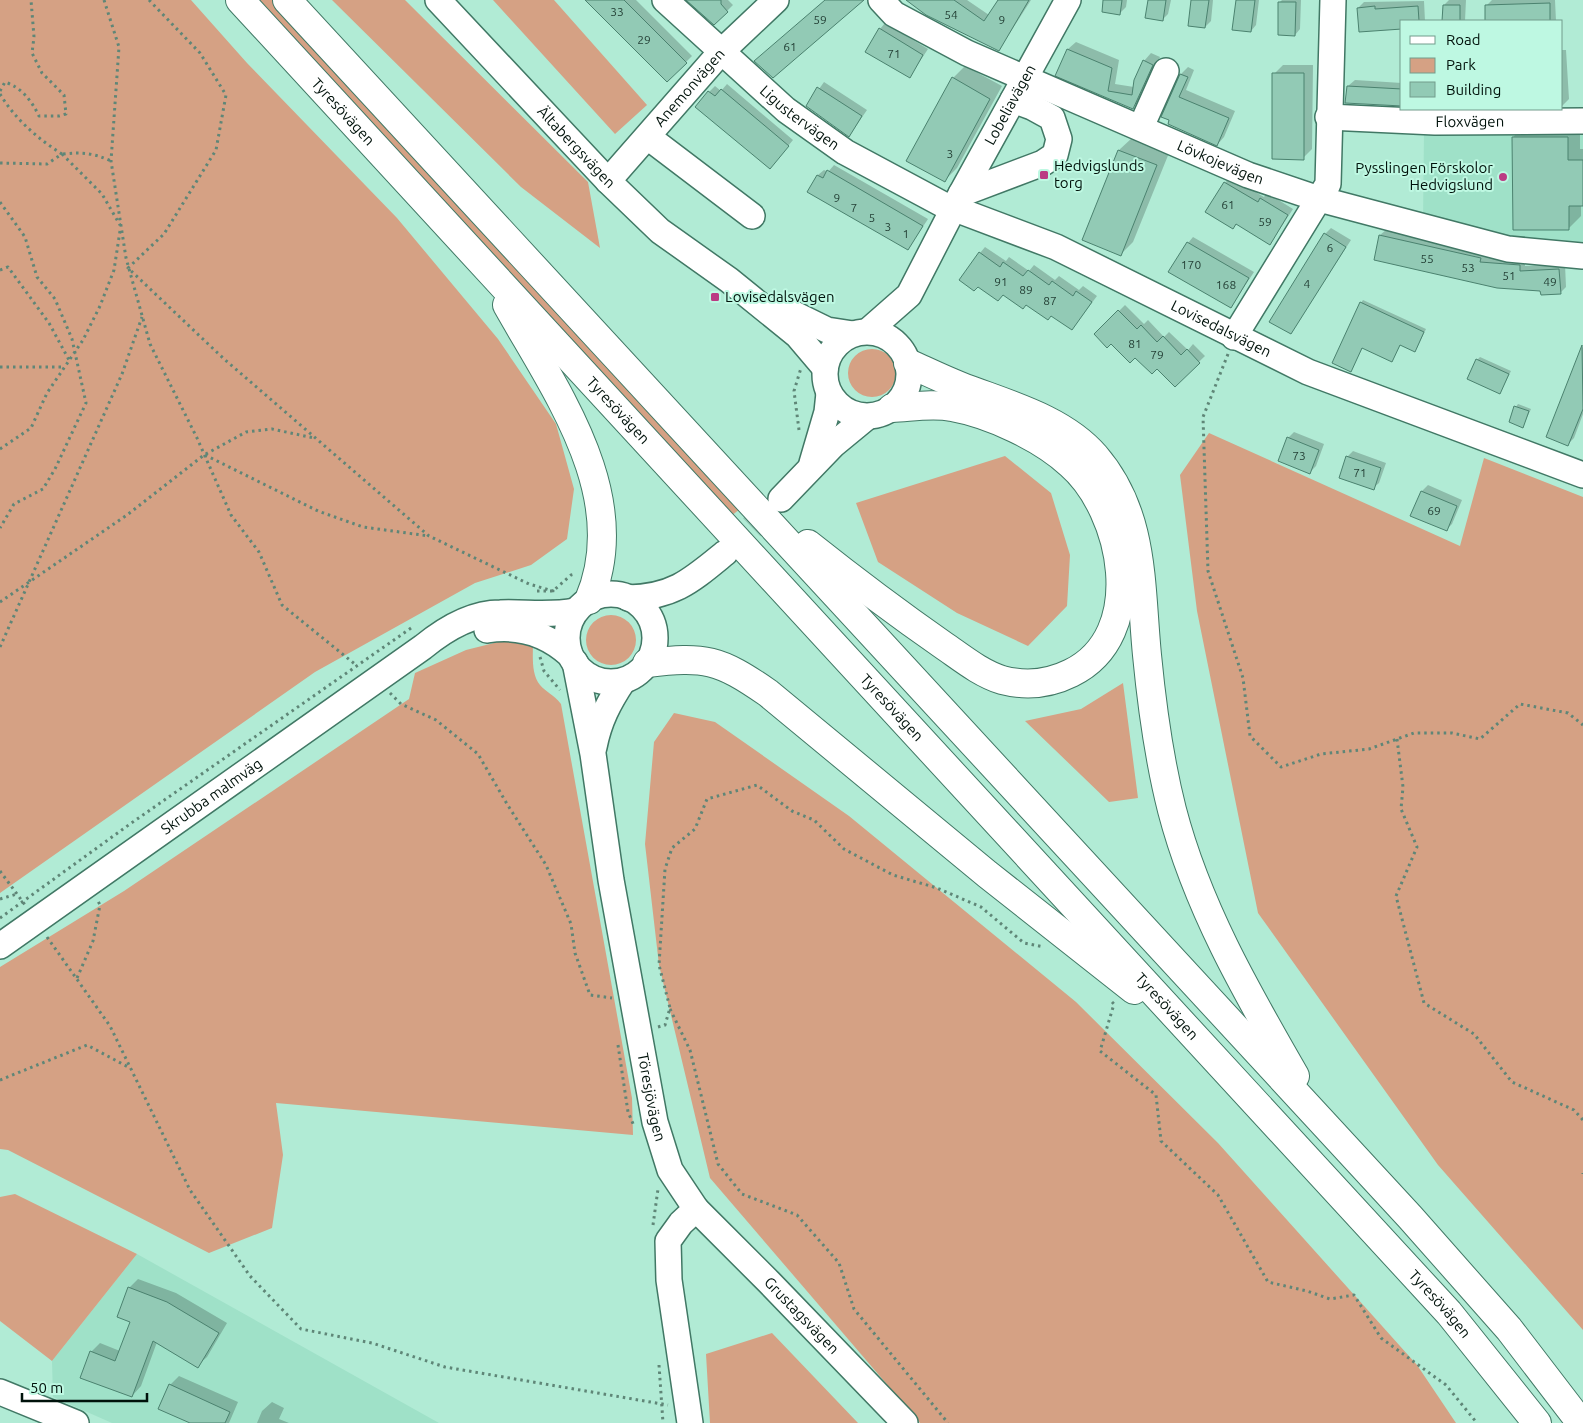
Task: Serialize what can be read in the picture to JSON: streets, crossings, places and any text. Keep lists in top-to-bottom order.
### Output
{
  "streets": {
    "highway": ["Tyresövägen"],
    "street": [
      "Anemonvägen",
      "Lobeliavägen",
      "Ligustervägen",
      "Floxvägen",
      "Ältabergsvägen",
      "Lövkojevägen",
      "Lovisedalsvägen",
      "Skrubba malmväg",
      "Töresjövägen",
      "Grustagsvägen"
    ]
  },
  "crossings": [
    ["Anemonvägen", "Ligustervägen"],
    ["Anemonvägen", "Ältabergsvägen"],
    ["Lobeliavägen", "Ligustervägen"],
    ["Lobeliavägen", "Lövkojevägen"],
    ["Lobeliavägen", "Lovisedalsvägen"],
    ["Ligustervägen", "Lovisedalsvägen"],
    ["Skrubba malmväg", "Töresjövägen"],
    ["Töresjövägen", "Grustagsvägen"]
  ],
  "places": {
    "transit": ["Hedvigslunds torg", "Lovisedalsvägen"],
    "other": ["Pysslingen Förskolor Hedvigslund"]
  },
  "house_numbers": [
    "33",
    "54",
    "59",
    "9",
    "29",
    "61",
    "71",
    "3",
    "9",
    "61",
    "7",
    "5",
    "59",
    "3",
    "1",
    "6",
    "55",
    "170",
    "53",
    "51",
    "91",
    "49",
    "4",
    "168",
    "89",
    "87",
    "81",
    "79",
    "73",
    "71",
    "69"
  ],
  "legend": ["Road", "Park", "Building"],
  "scale_bar": "50 m"
}
